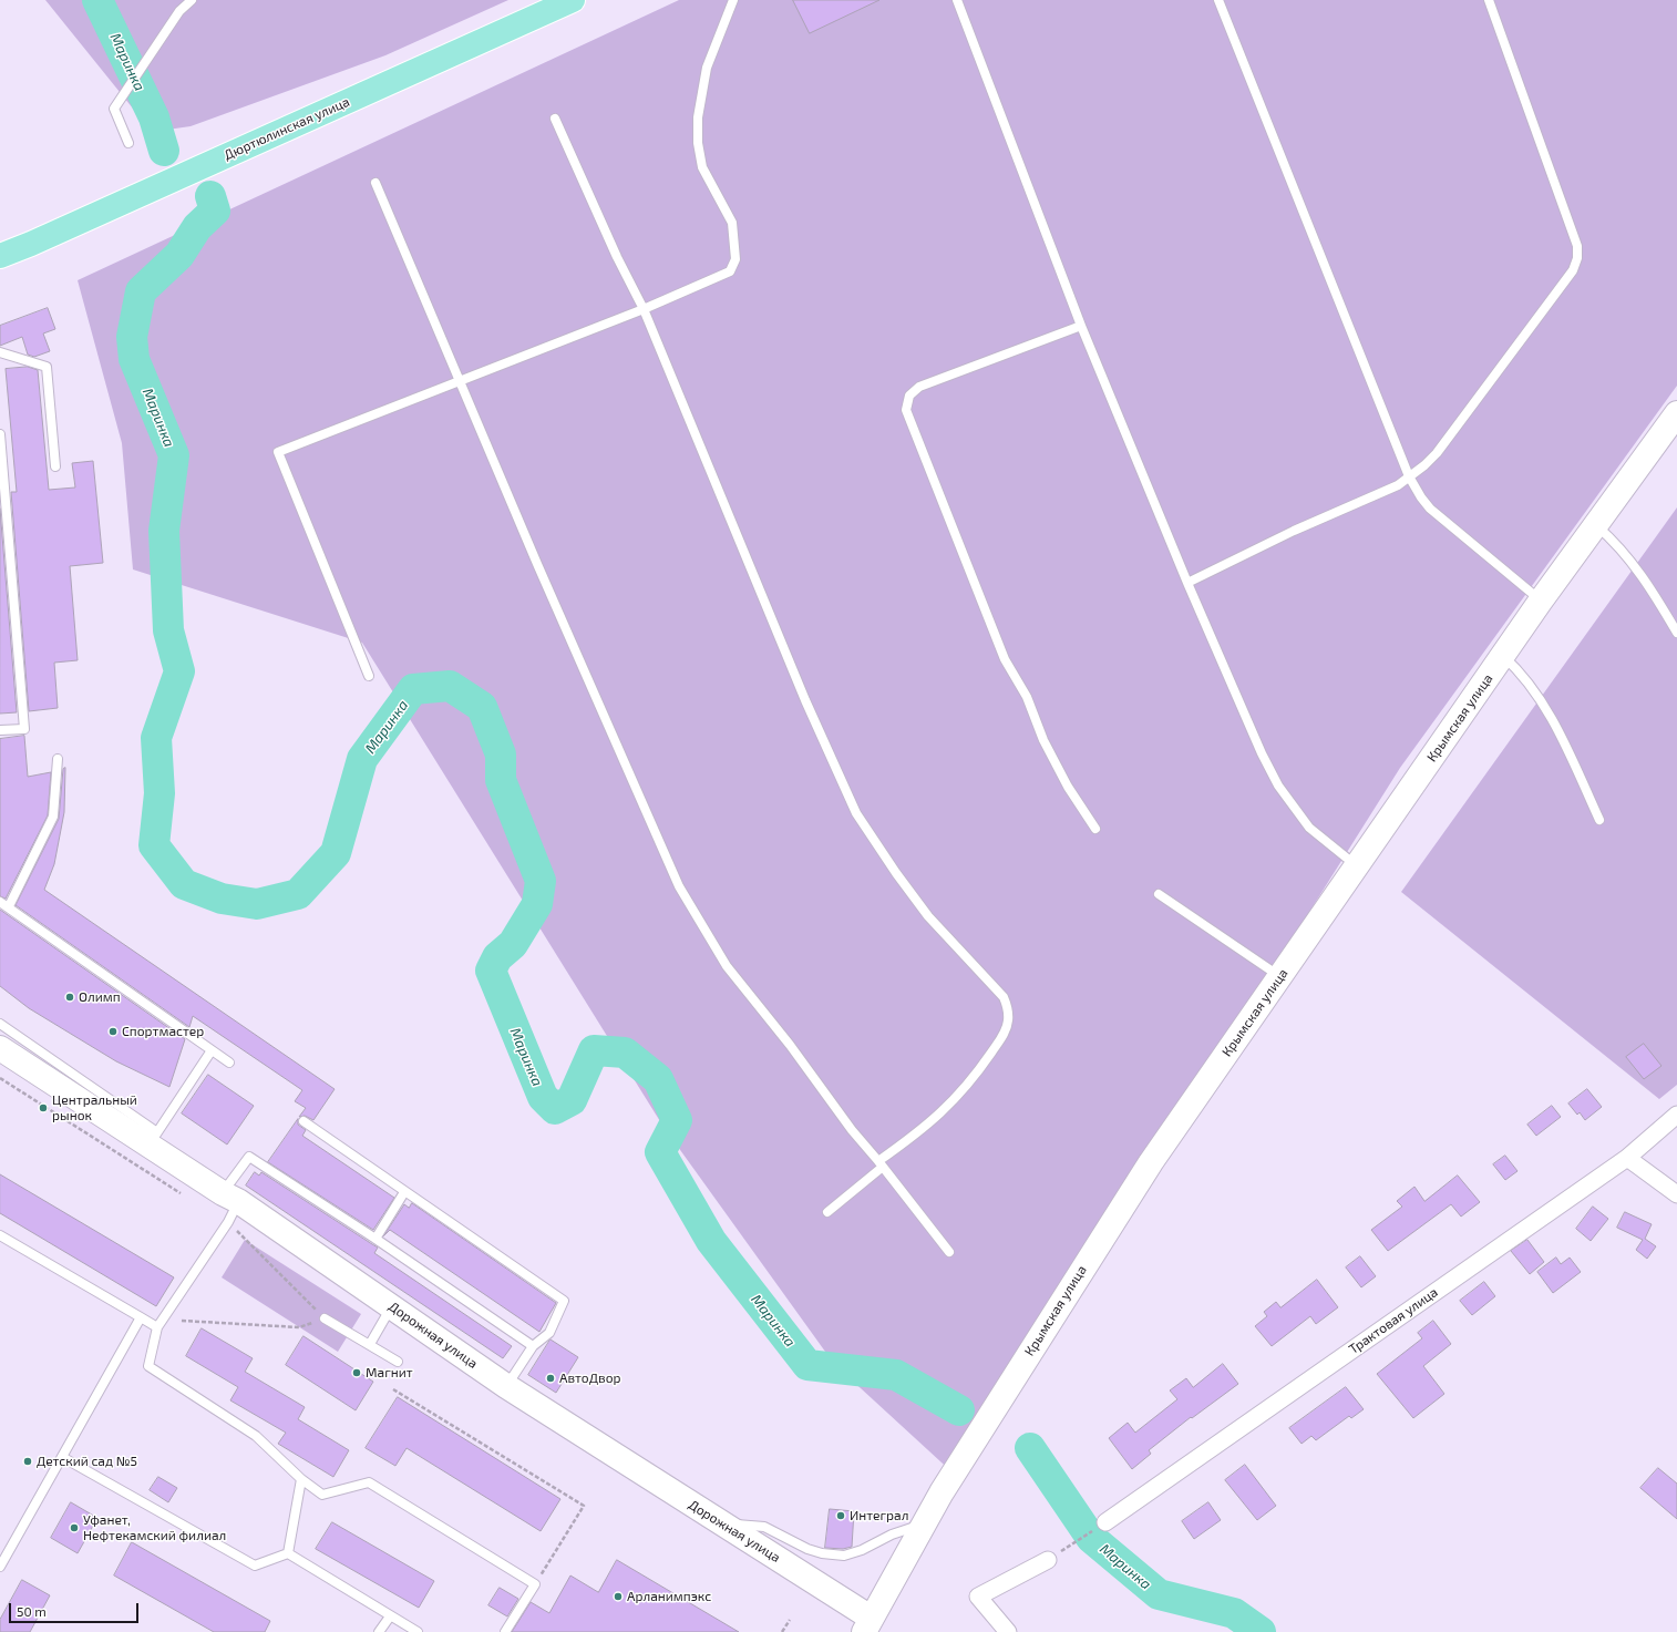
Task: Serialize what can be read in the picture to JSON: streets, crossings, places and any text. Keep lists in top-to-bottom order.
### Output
{
  "streets": {
    "main road": ["Дюртюлинская улица", "Крымская улица", "Дорожная улица"],
    "street": ["Трактовая улица"]
  },
  "crossings": [
    ["Крымская улица", "Дорожная улица"]
  ],
  "water": ["Маринка"],
  "places": [
    "Олимп",
    "Спортмастер",
    "Центральный рынок",
    "Магнит",
    "АвтоДвор",
    "Детский сад №5",
    "Интеграл",
    "Уфанет, Нефтекамский филиал",
    "Арланимпэкс"
  ],
  "scale_bar": "50 m"
}
